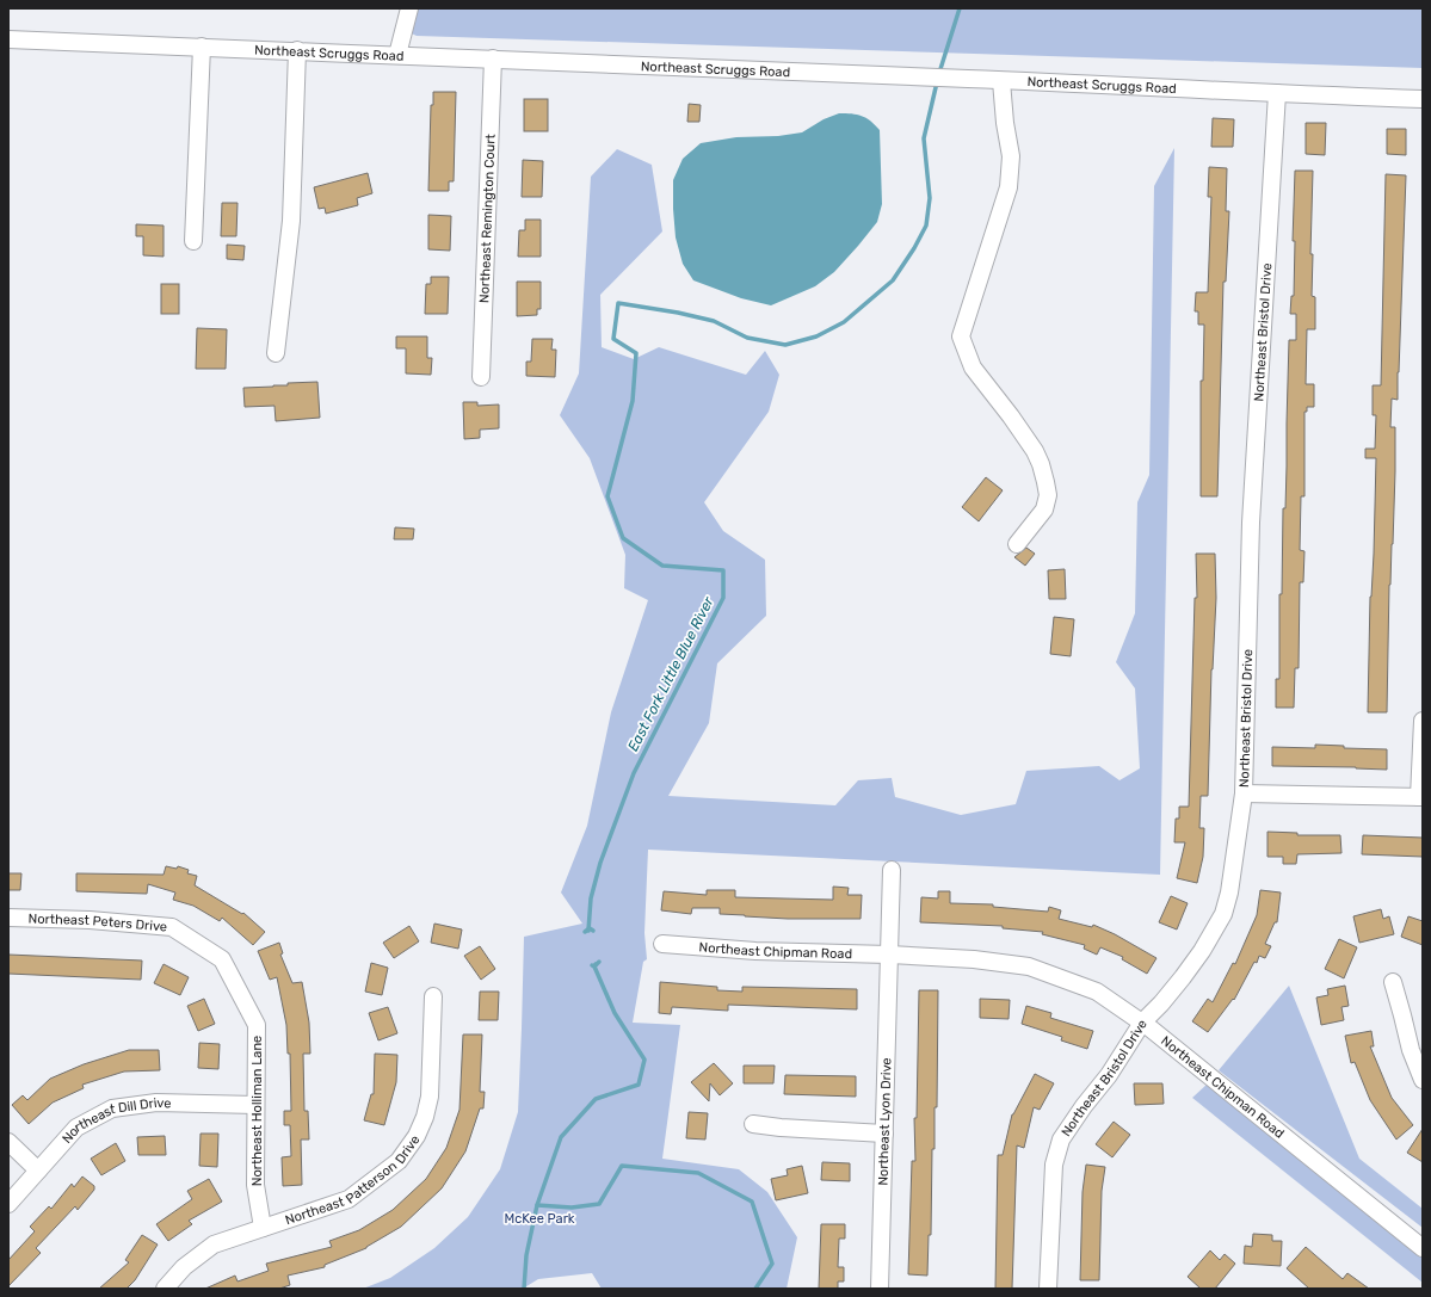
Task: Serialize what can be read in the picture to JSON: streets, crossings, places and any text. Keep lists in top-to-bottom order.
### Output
{
  "streets": {
    "street": [
      "Northeast Scruggs Road",
      "Northeast Remington Court",
      "Northeast Bristol Drive",
      "Northeast Peters Drive",
      "Northeast Chipman Road",
      "Northeast Holliman Lane",
      "Northeast Lyon Drive",
      "Northeast Dill Drive",
      "Northeast Patterson Drive"
    ]
  },
  "crossings": [
    ["Northeast Scruggs Road", "Northeast Remington Court"],
    ["Northeast Scruggs Road", "Northeast Bristol Drive"],
    ["Northeast Bristol Drive", "Northeast Chipman Road"],
    ["Northeast Peters Drive", "Northeast Holliman Lane"],
    ["Northeast Chipman Road", "Northeast Lyon Drive"],
    ["Northeast Holliman Lane", "Northeast Dill Drive"],
    ["Northeast Holliman Lane", "Northeast Patterson Drive"]
  ],
  "water": ["East Fork Little Blue River"],
  "parks": ["McKee Park"]
}
